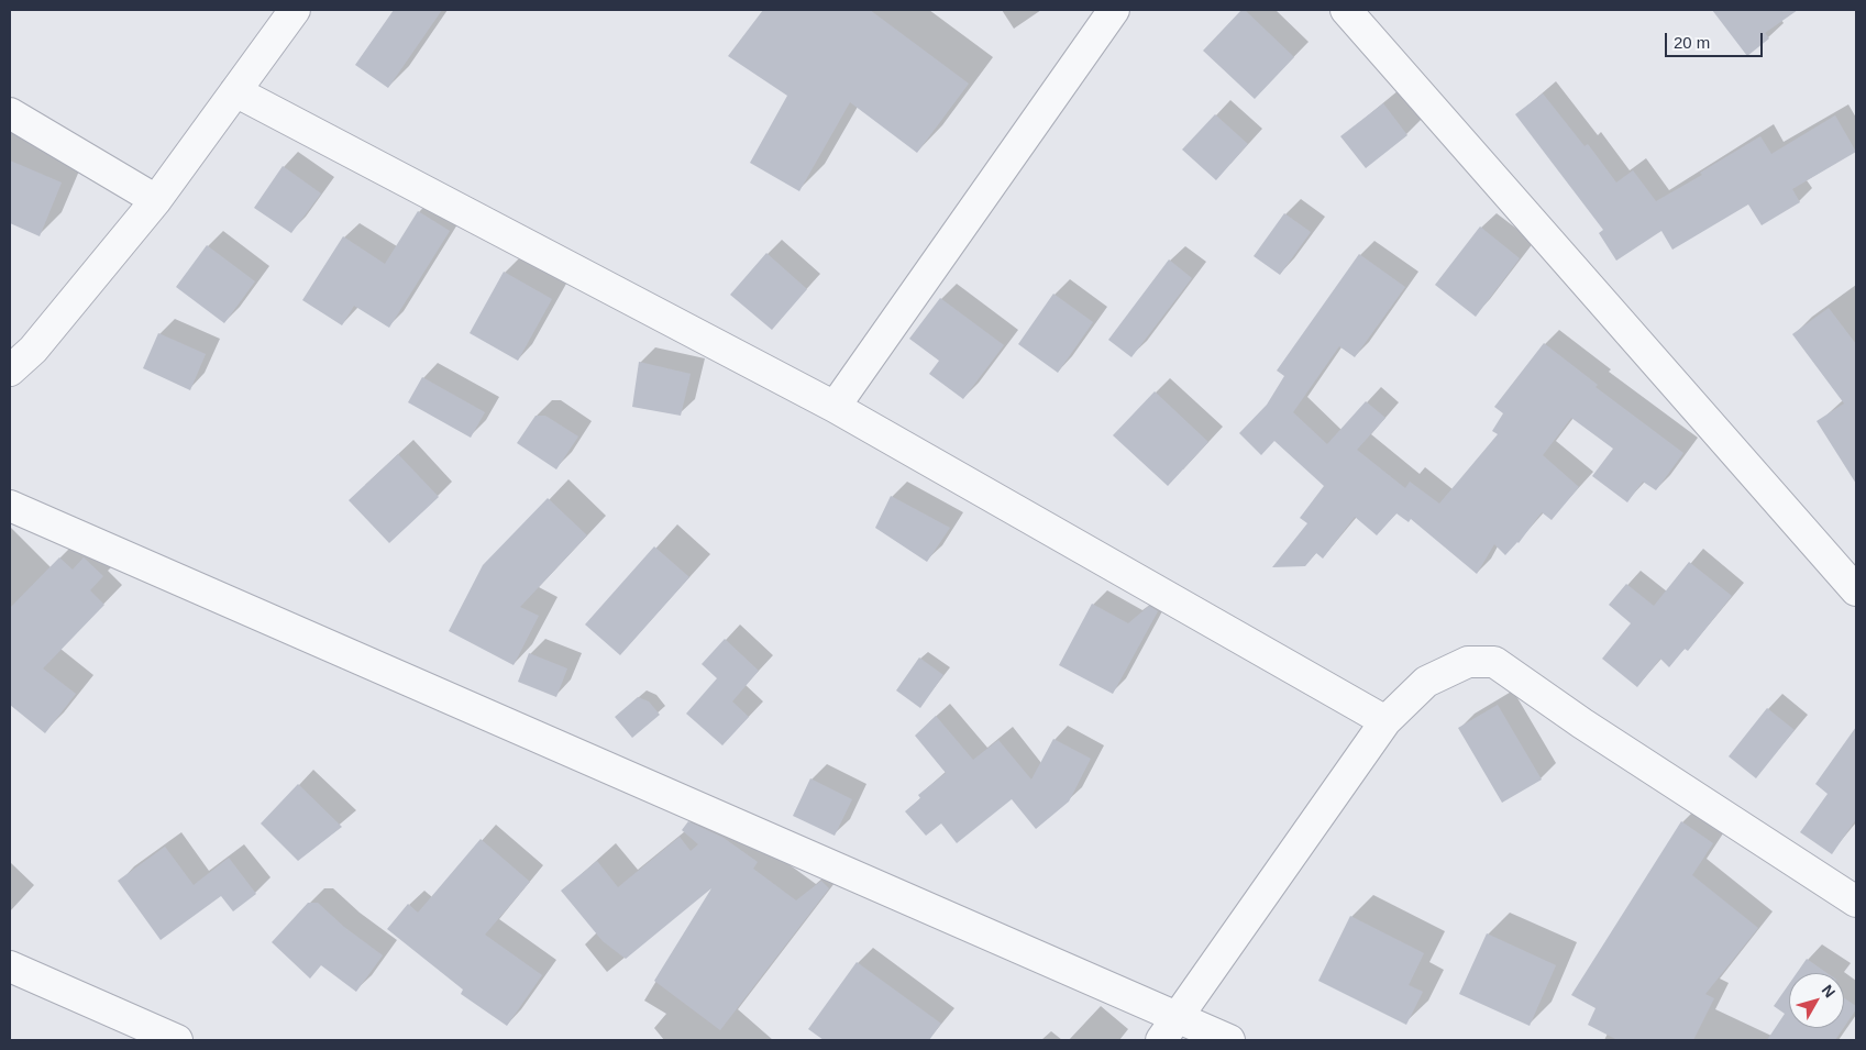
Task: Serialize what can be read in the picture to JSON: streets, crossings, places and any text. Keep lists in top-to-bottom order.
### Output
{
  "scale_bar": "20 m",
  "north": "top right"
}
